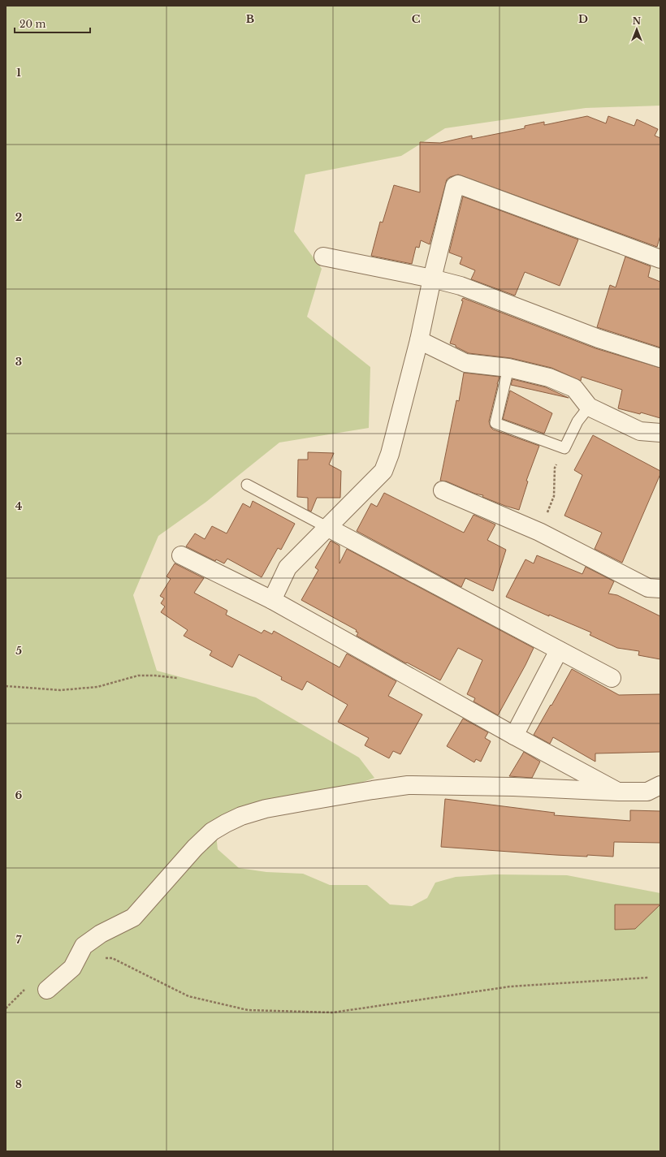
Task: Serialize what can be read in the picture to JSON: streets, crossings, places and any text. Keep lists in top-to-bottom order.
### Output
{
  "scale_bar": "20 m",
  "north": "top",
  "grid": {
    "columns": ["B", "C", "D"],
    "rows": [
      "1",
      "2",
      "3",
      "4",
      "5",
      "6",
      "7",
      "8"
    ]
  }
}
